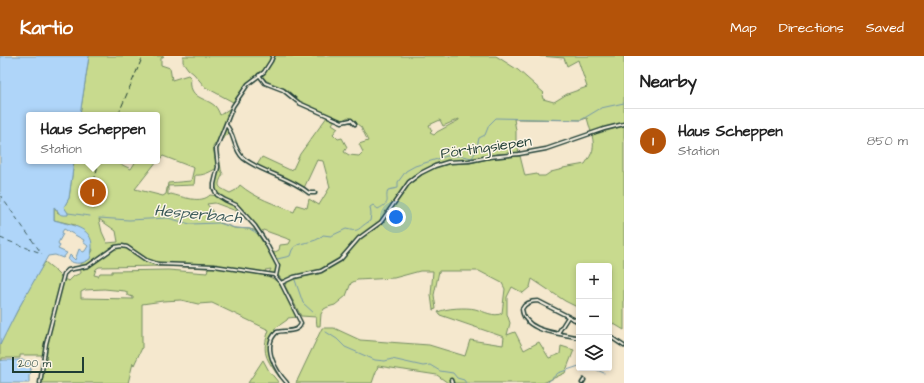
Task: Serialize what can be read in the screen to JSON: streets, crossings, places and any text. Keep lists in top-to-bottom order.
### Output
{
  "streets": {
    "street": ["Pörtingsiepen"]
  },
  "water": ["Hesperbach"],
  "scale_bar": "200 m",
  "page": {
    "header": "Kartio",
    "nav": ["Map", "Directions", "Saved"],
    "heading": "Nearby",
    "list": [
      {
        "mark": "1",
        "name": "Haus Scheppen",
        "note": "Station",
        "value": "850 m"
      }
    ],
    "popup": ["Haus Scheppen", "Station"],
    "pins": "1",
    "map_buttons": ["+", "−"],
    "scale": "200 m"
  }
}
